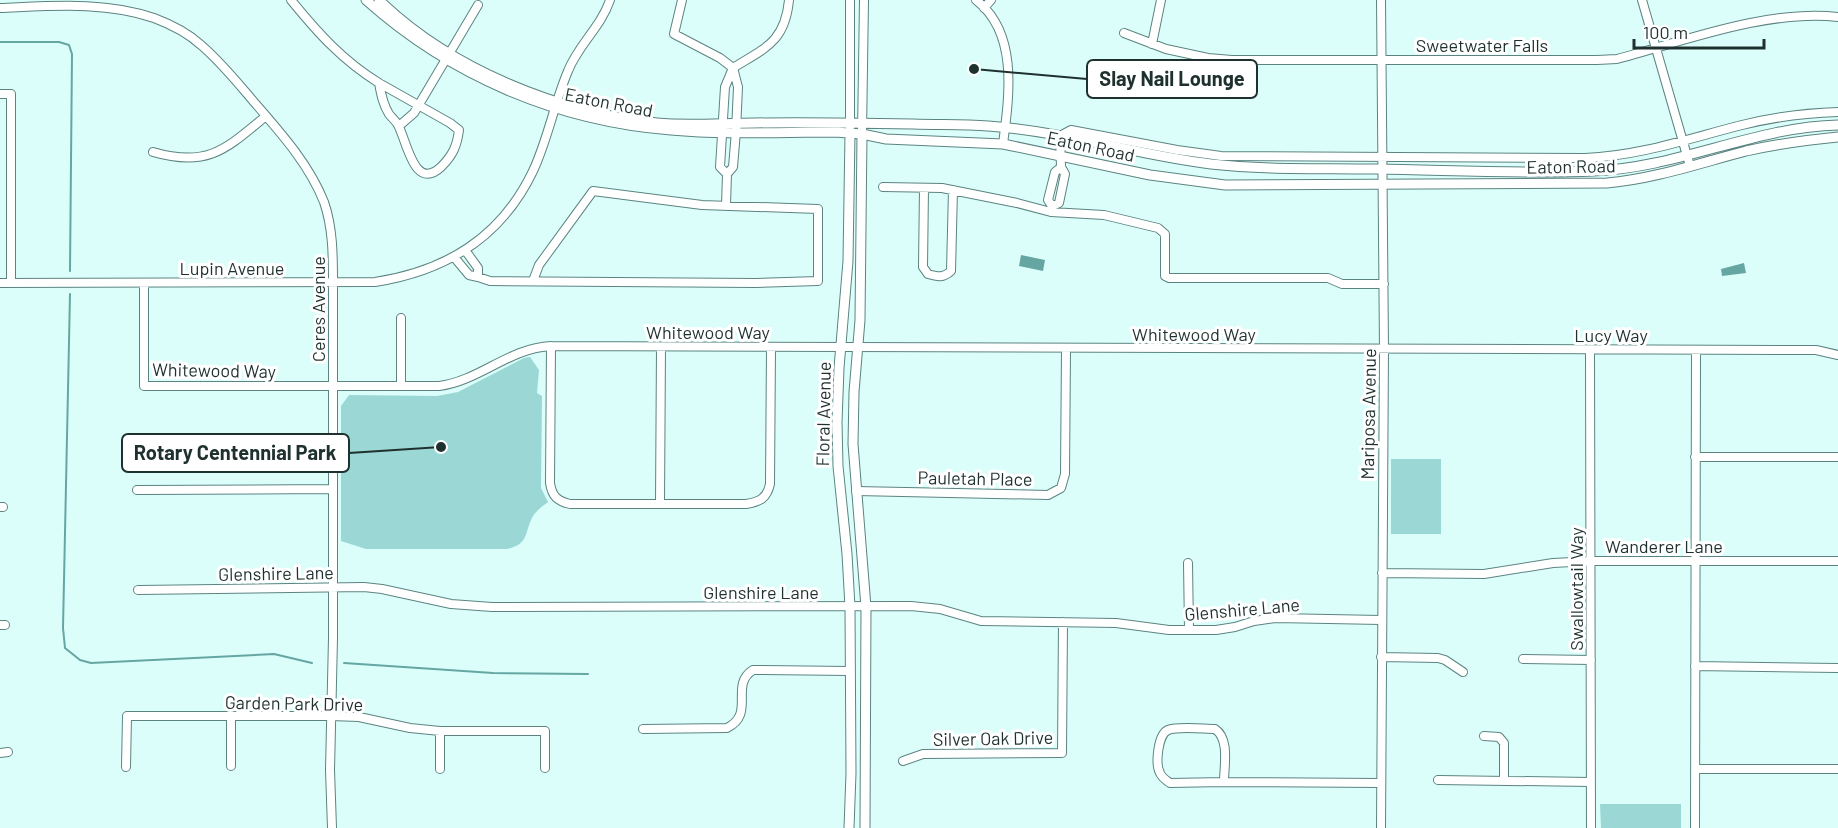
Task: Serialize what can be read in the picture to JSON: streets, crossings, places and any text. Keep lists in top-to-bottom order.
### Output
{
  "streets": {
    "street": [
      "Sweetwater Falls",
      "Eaton Road",
      "Lupin Avenue",
      "Ceres Avenue",
      "Whitewood Way",
      "Lucy Way",
      "Floral Avenue",
      "Mariposa Avenue",
      "Pauletah Place",
      "Wanderer Lane",
      "Glenshire Lane",
      "Swallowtail Way",
      "Garden Park Drive",
      "Silver Oak Drive"
    ]
  },
  "crossings": [
    ["Sweetwater Falls", "Mariposa Avenue"],
    ["Eaton Road", "Lupin Avenue"],
    ["Eaton Road", "Floral Avenue"],
    ["Eaton Road", "Mariposa Avenue"],
    ["Lupin Avenue", "Ceres Avenue"],
    ["Lupin Avenue", "Whitewood Way"],
    ["Ceres Avenue", "Whitewood Way"],
    ["Ceres Avenue", "Glenshire Lane"],
    ["Ceres Avenue", "Garden Park Drive"],
    ["Whitewood Way", "Lucy Way"],
    ["Whitewood Way", "Floral Avenue"],
    ["Whitewood Way", "Mariposa Avenue"],
    ["Whitewood Way", "Pauletah Place"],
    ["Lucy Way", "Mariposa Avenue"],
    ["Lucy Way", "Swallowtail Way"],
    ["Floral Avenue", "Pauletah Place"],
    ["Floral Avenue", "Glenshire Lane"],
    ["Mariposa Avenue", "Wanderer Lane"],
    ["Mariposa Avenue", "Glenshire Lane"],
    ["Wanderer Lane", "Swallowtail Way"],
    ["Glenshire Lane", "Silver Oak Drive"]
  ],
  "places": ["Slay Nail Lounge", "Rotary Centennial Park"],
  "scale_bar": "100 m"
}
